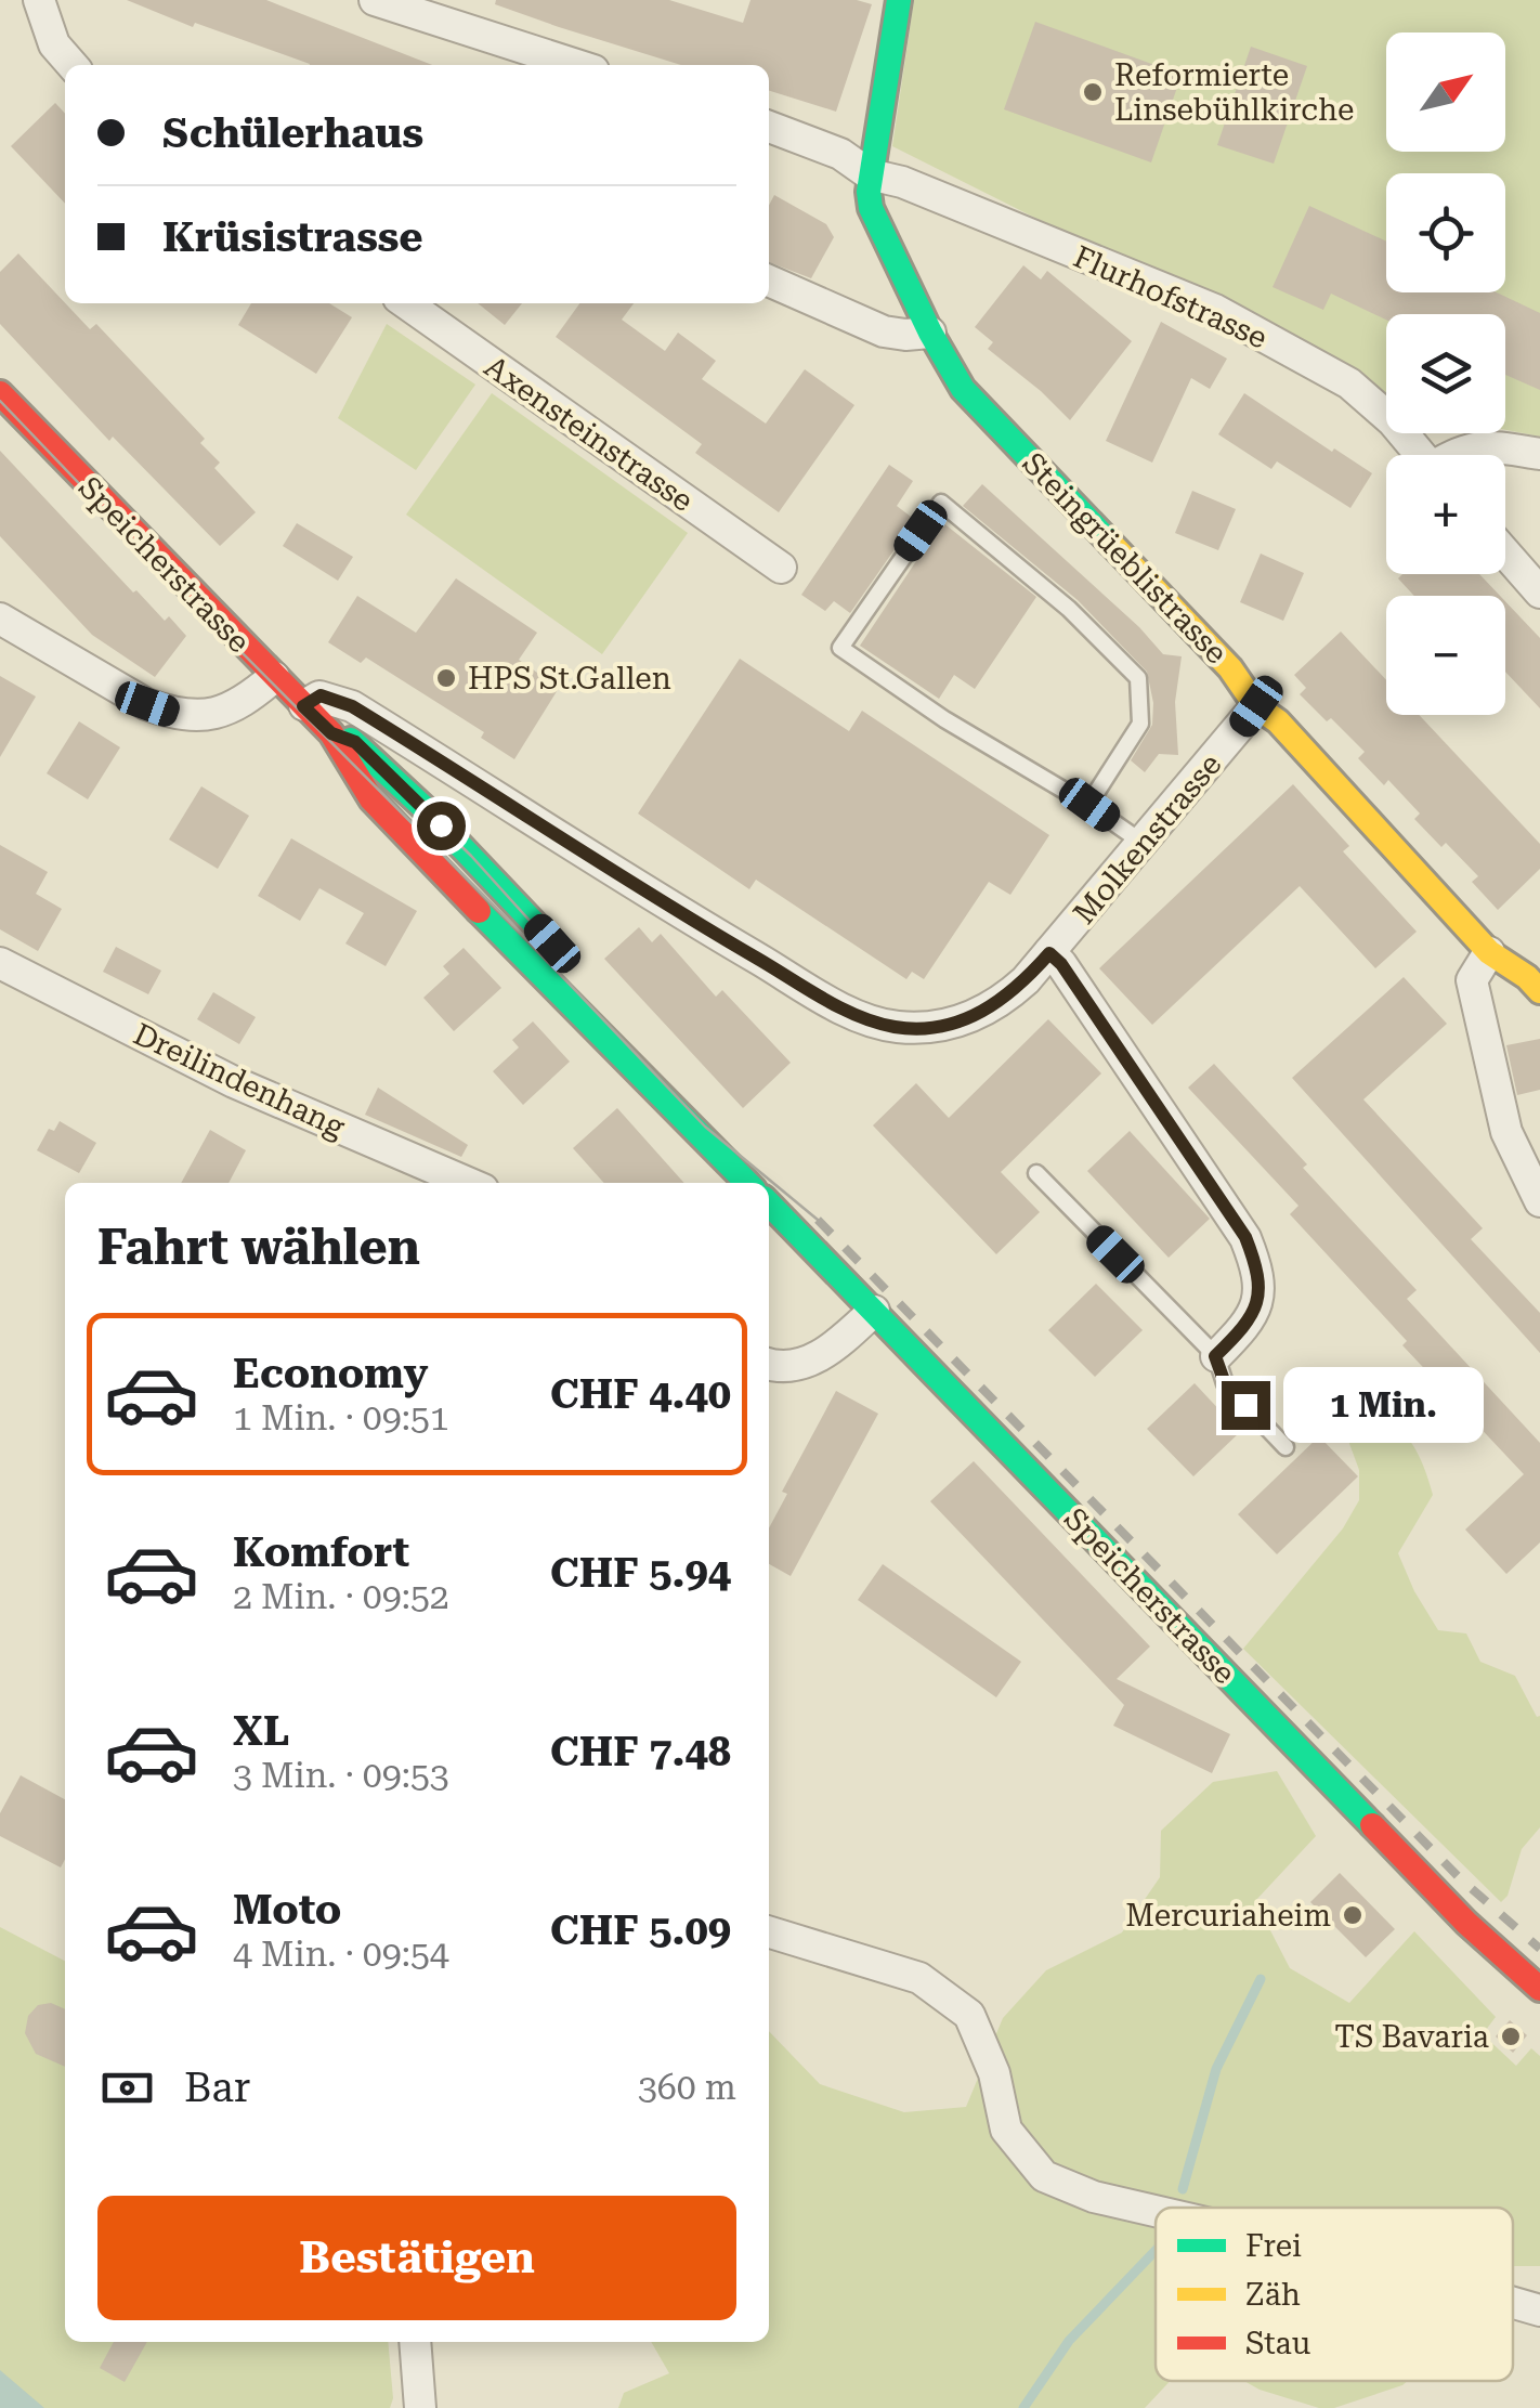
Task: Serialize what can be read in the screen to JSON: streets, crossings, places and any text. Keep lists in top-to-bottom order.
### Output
{
  "streets": {
    "main road": ["Steingrüeblistrasse", "Speicherstrasse"],
    "street": [
      "Flurhofstrasse",
      "Axensteinstrasse",
      "Molkenstrasse",
      "Dreilindenhang"
    ]
  },
  "crossings": [
    ["Flurhofstrasse", "Steingrüeblistrasse"],
    ["Steingrüeblistrasse", "Molkenstrasse"],
    ["Speicherstrasse", "Molkenstrasse"]
  ],
  "places": [
    "Reformierte Linsebühlkirche",
    "HPS St.Gallen",
    "Mercuriaheim",
    "TS Bavaria"
  ],
  "legend": ["Frei", "Zäh", "Stau"],
  "north": "top right",
  "page": {
    "map_buttons": ["+", "−"],
    "banner": ["Schülerhaus", "Krüsistrasse"],
    "heading": "Fahrt wählen",
    "list": [
      {
        "name": "Economy",
        "note": "1 Min. · 09:51",
        "value": "CHF 4.40"
      },
      {
        "name": "Komfort",
        "note": "2 Min. · 09:52",
        "value": "CHF 5.94"
      },
      {
        "name": "XL",
        "note": "3 Min. · 09:53",
        "value": "CHF 7.48"
      },
      {
        "name": "Moto",
        "note": "4 Min. · 09:54",
        "value": "CHF 5.09"
      }
    ],
    "bubble": "1 Min.",
    "pay": ["Bar", "360 m"],
    "buttons": "Bestätigen"
  }
}
